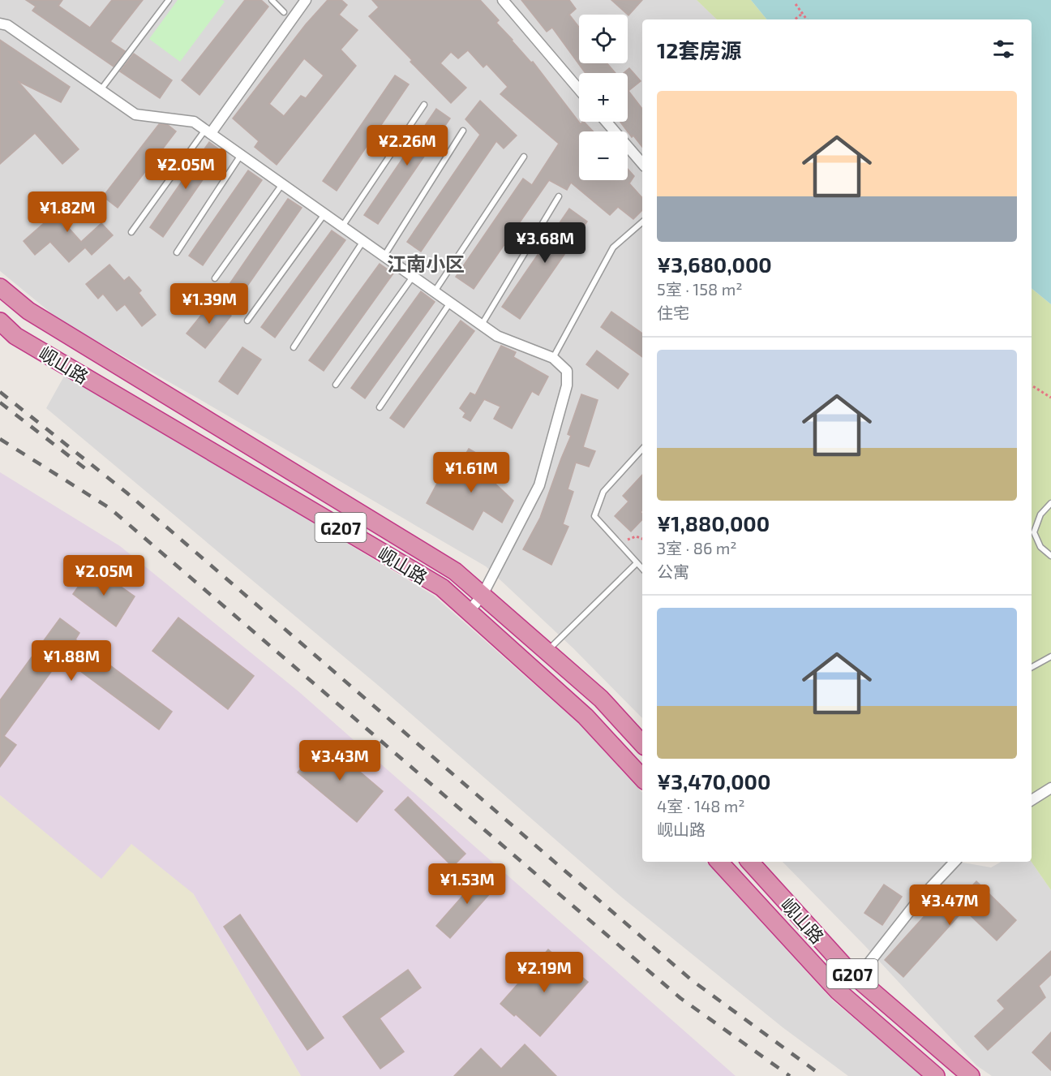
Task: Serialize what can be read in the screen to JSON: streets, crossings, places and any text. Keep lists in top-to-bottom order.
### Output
{
  "streets": {
    "highway": ["岘山路", "G207"]
  },
  "districts": ["江南小区"],
  "page": {
    "map_buttons": ["+", "−"],
    "heading": "12套房源",
    "list": [
      {
        "name": "¥3,680,000",
        "note": "5室 · 158 m² · 住宅"
      },
      {
        "name": "¥1,880,000",
        "note": "3室 · 86 m² · 公寓"
      },
      {
        "name": "¥3,470,000",
        "note": "4室 · 148 m² · 岘山路"
      }
    ],
    "price": [
      "¥2.26M",
      "¥2.05M",
      "¥1.82M",
      "¥3.68M",
      "¥1.39M",
      "¥1.61M",
      "¥2.05M",
      "¥1.88M",
      "¥3.43M",
      "¥1.53M",
      "¥3.47M",
      "¥2.19M"
    ]
  }
}
